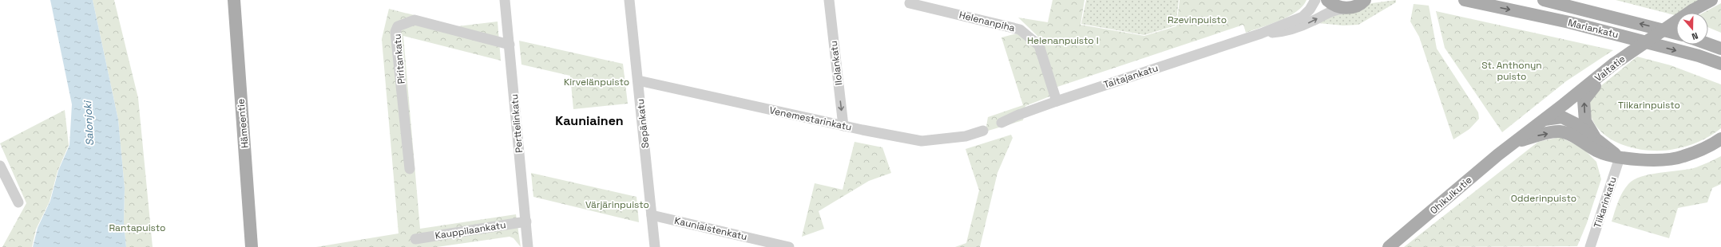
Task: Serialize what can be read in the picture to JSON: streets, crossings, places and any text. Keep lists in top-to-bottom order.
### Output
{
  "streets": {
    "main road": [
      "Mariankatu",
      "Valtatie",
      "Hämeentie",
      "Ohikulkutie"
    ],
    "street": [
      "Helenanpiha",
      "Piritankatu",
      "Ilolankatu",
      "Taitajankatu",
      "Venemestarinkatu",
      "Perttelinkatu",
      "Sepänkatu",
      "Tiikarinkatu",
      "Kauniaistenkatu",
      "Kauppilaankatu"
    ]
  },
  "crossings": [
    ["Helenanpiha", "Taitajankatu"],
    ["Piritankatu", "Perttelinkatu"],
    ["Ilolankatu", "Venemestarinkatu"],
    ["Valtatie", "Ohikulkutie"],
    ["Venemestarinkatu", "Sepänkatu"],
    ["Perttelinkatu", "Kauppilaankatu"],
    ["Sepänkatu", "Kauniaistenkatu"]
  ],
  "one_way": ["Ilolankatu"],
  "districts": ["Kauniainen"],
  "water": ["Salonjoki"],
  "parks": [
    "Rzevinpuisto",
    "Helenanpuisto I",
    "St. Anthonyn puisto",
    "Kirvelänpuisto",
    "Tiikarinpuisto",
    "Odderinpuisto",
    "Värjärinpuisto",
    "Rantapuisto"
  ],
  "north": "bottom"
}
